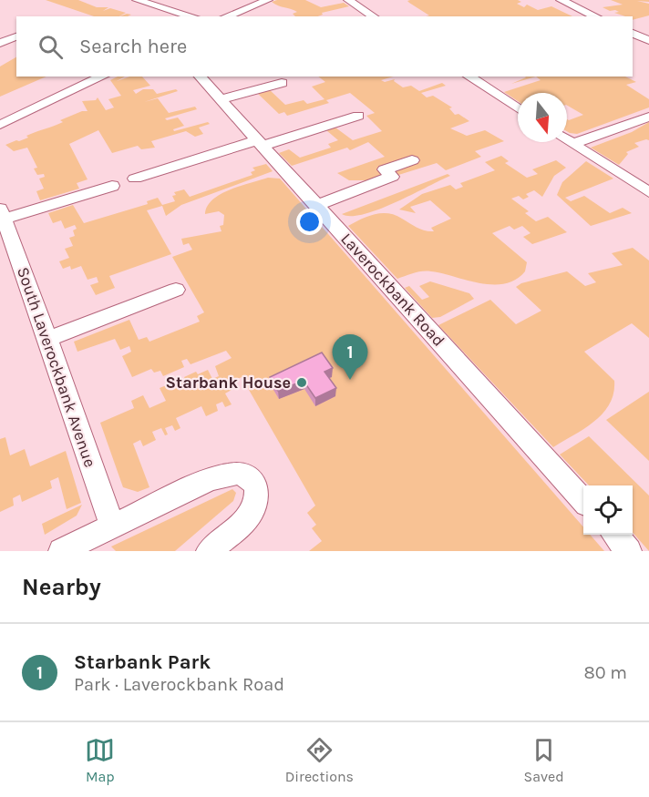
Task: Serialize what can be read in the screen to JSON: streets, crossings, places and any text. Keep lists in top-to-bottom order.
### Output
{
  "streets": {
    "street": ["Laverockbank Road", "South Laverockbank Avenue"]
  },
  "places": ["Starbank House"],
  "north": "bottom",
  "page": {
    "search": "Search here",
    "pins": "1",
    "heading": "Nearby",
    "list": [
      {
        "mark": "1",
        "name": "Starbank Park",
        "note": "Park · Laverockbank Road",
        "value": "80 m"
      }
    ],
    "nav": ["Map", "Directions", "Saved"]
  }
}
